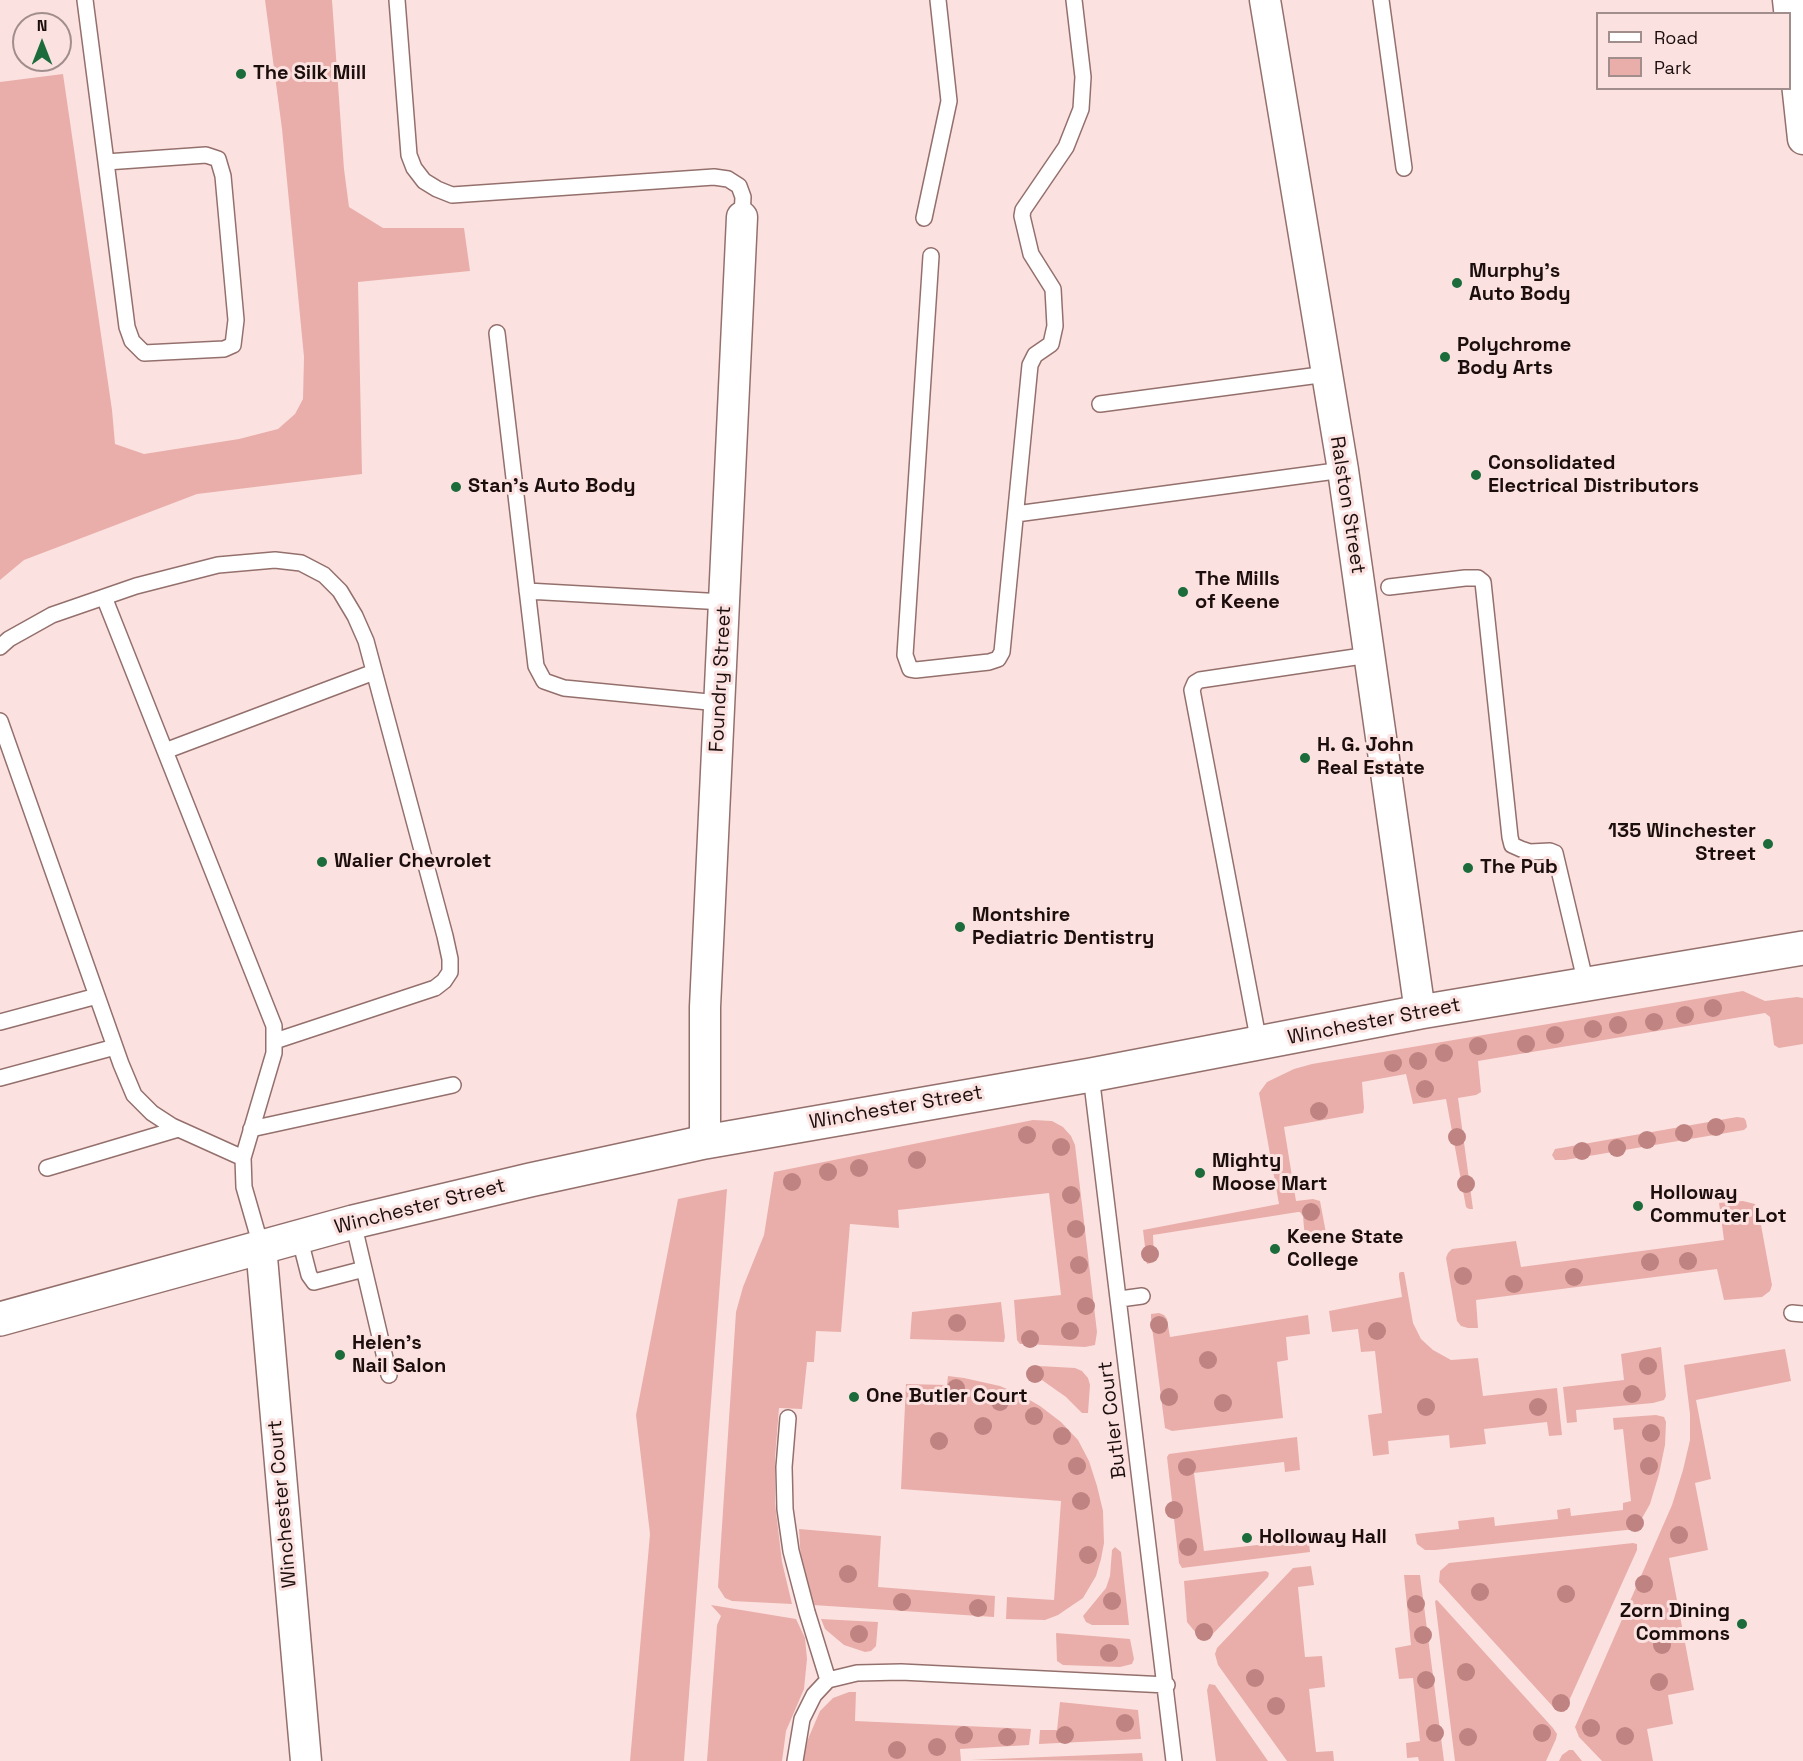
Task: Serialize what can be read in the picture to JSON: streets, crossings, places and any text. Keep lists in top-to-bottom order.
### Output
{
  "streets": {
    "street": [
      "Ralston Street",
      "Foundry Street",
      "Winchester Street",
      "Winchester Court"
    ],
    "lane": ["Butler Court"]
  },
  "crossings": [
    ["Ralston Street", "Winchester Street"],
    ["Foundry Street", "Winchester Street"],
    ["Winchester Street", "Butler Court"],
    ["Winchester Street", "Winchester Court"]
  ],
  "places": [
    "The Silk Mill",
    "Murphy's Auto Body",
    "Polychrome Body Arts",
    "Consolidated Electrical Distributors",
    "Stan's Auto Body",
    "The Mills of Keene",
    "H. G. John Real Estate",
    "135 Winchester Street",
    "Walier Chevrolet",
    "The Pub",
    "Montshire Pediatric Dentistry",
    "Mighty Moose Mart",
    "Holloway Commuter Lot",
    "Keene State College",
    "Helen's Nail Salon",
    "One Butler Court",
    "Holloway Hall",
    "Zorn Dining Commons"
  ],
  "legend": ["Road", "Park"],
  "north": "top"
}
